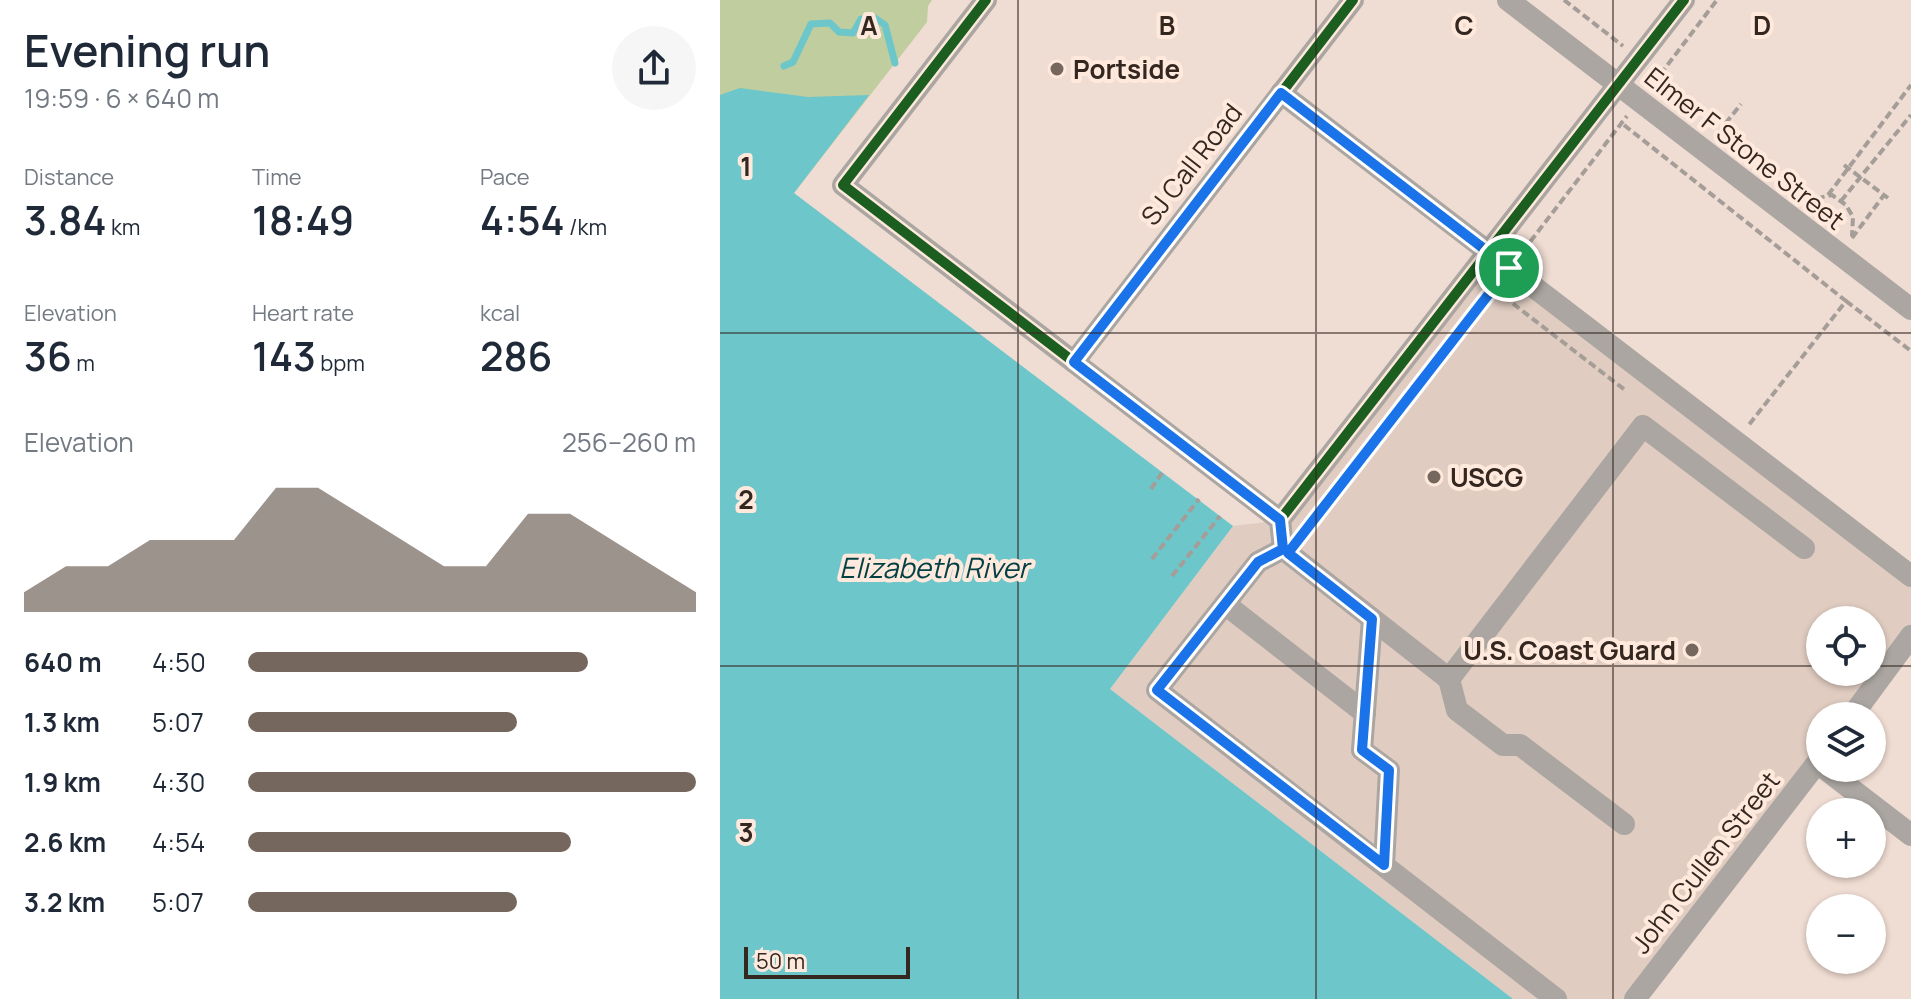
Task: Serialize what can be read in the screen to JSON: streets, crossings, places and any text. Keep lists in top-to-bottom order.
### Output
{
  "streets": {
    "street": ["Elmer F Stone Street", "SJ Call Road", "John Cullen Street"]
  },
  "water": ["Elizabeth River"],
  "places": ["Portside", "USCG", "U.S. Coast Guard"],
  "scale_bar": "50 m",
  "page": {
    "heading": ["Evening run", "19:59 · 6 × 640 m"],
    "stats": [
      ["Distance", "3.84 km"],
      ["Time", "18:49"],
      ["Pace", "4:54 /km"],
      ["Elevation", "36 m"],
      ["Heart rate", "143 bpm"],
      ["kcal", "286"]
    ],
    "chart": ["Elevation", "256–260 m"],
    "map_buttons": ["+", "−"],
    "list": [
      {
        "name": "640 m",
        "note": "4:50"
      },
      {
        "name": "1.3 km",
        "note": "5:07"
      },
      {
        "name": "1.9 km",
        "note": "4:30"
      },
      {
        "name": "2.6 km",
        "note": "4:54"
      },
      {
        "name": "3.2 km",
        "note": "5:07"
      }
    ],
    "scale": "50 m"
  },
  "grid": {
    "columns": [
      "A",
      "B",
      "C",
      "D"
    ],
    "rows": ["1", "2", "3"]
  }
}
